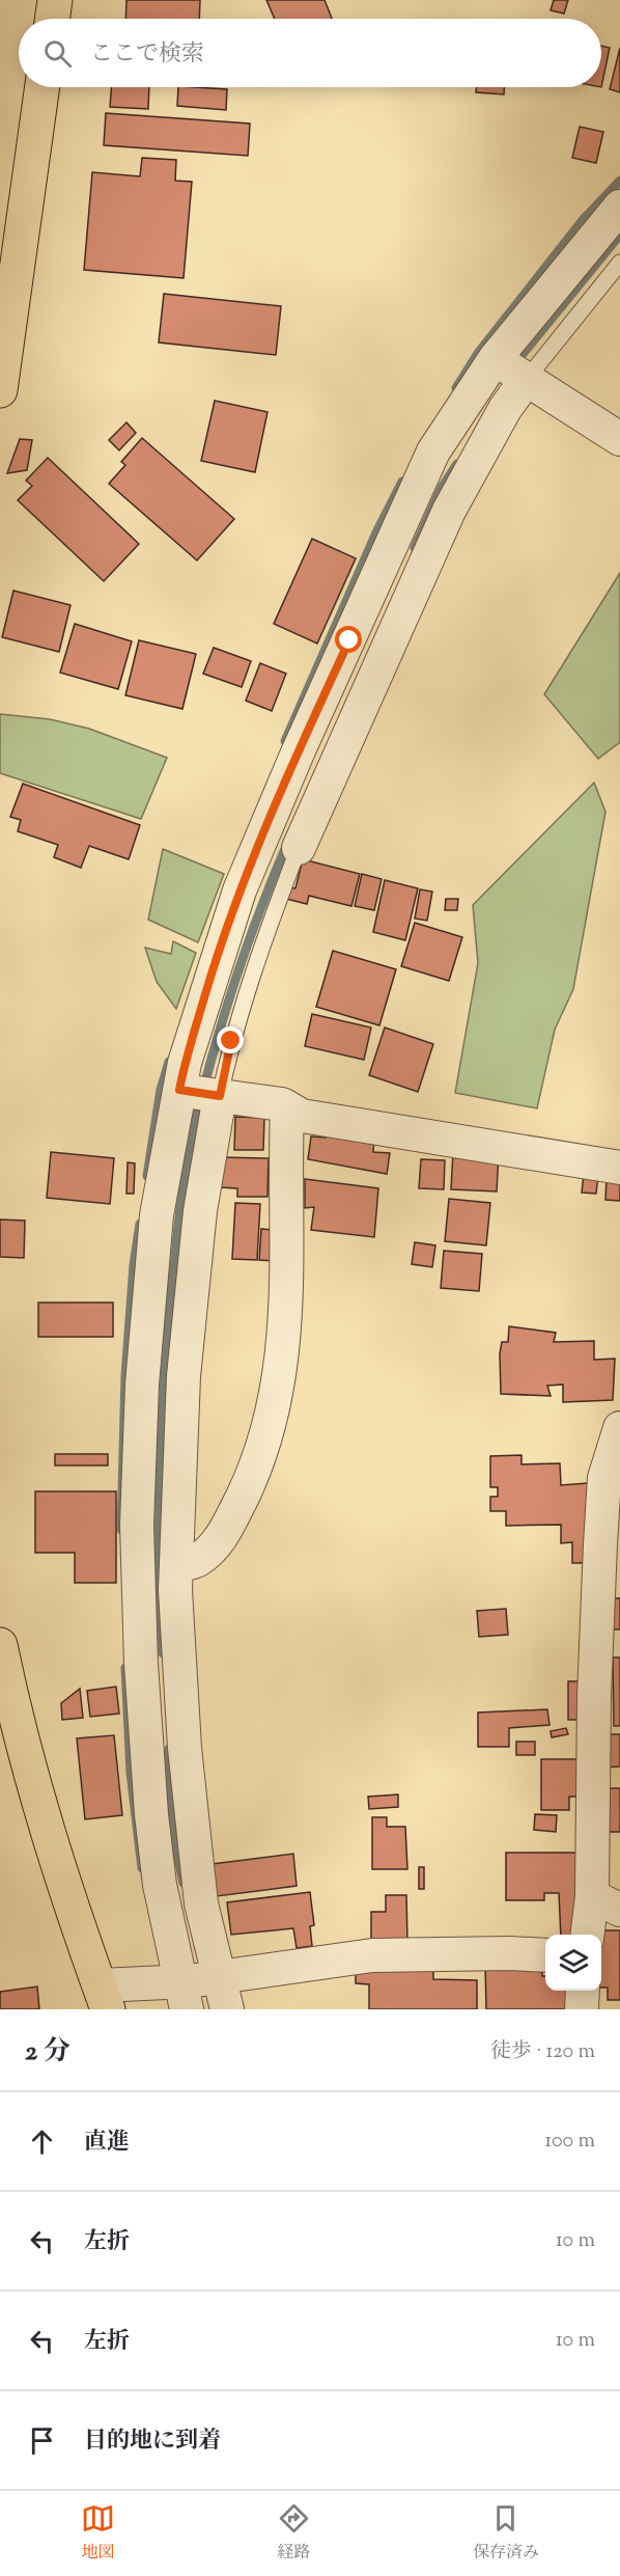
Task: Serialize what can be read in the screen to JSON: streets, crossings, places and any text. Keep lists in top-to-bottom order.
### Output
{
  "page": {
    "search": "ここで検索",
    "heading": ["2 分", "徒歩 · 120 m"],
    "list": [
      ["直進", "100 m"],
      ["左折", "10 m"],
      ["左折", "10 m"],
      "目的地に到着"
    ],
    "nav": ["地図", "経路", "保存済み"]
  }
}
